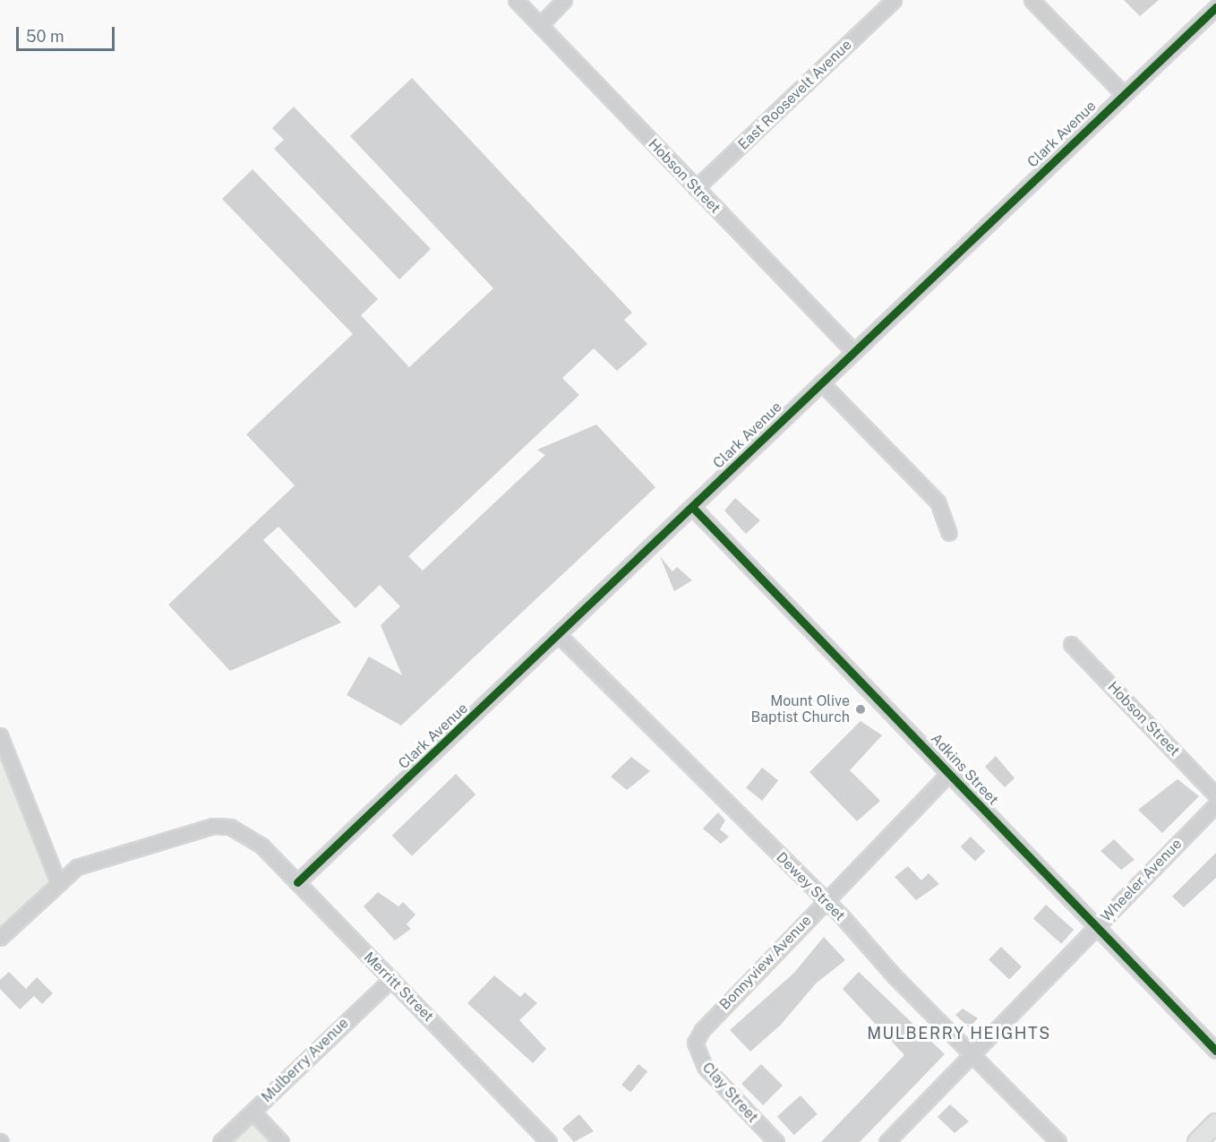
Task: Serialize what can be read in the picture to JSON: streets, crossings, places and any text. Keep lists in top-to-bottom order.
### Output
{
  "streets": {
    "street": [
      "East Roosevelt Avenue",
      "Clark Avenue",
      "Hobson Street",
      "Adkins Street",
      "Wheeler Avenue",
      "Dewey Street",
      "Bonnyview Avenue",
      "Merritt Street",
      "Mulberry Avenue",
      "Clay Street"
    ]
  },
  "crossings": [
    ["East Roosevelt Avenue", "Hobson Street"],
    ["Clark Avenue", "Hobson Street"],
    ["Clark Avenue", "Adkins Street"],
    ["Clark Avenue", "Dewey Street"],
    ["Clark Avenue", "Merritt Street"],
    ["Adkins Street", "Wheeler Avenue"],
    ["Adkins Street", "Bonnyview Avenue"],
    ["Wheeler Avenue", "Dewey Street"],
    ["Dewey Street", "Bonnyview Avenue"],
    ["Bonnyview Avenue", "Clay Street"],
    ["Merritt Street", "Mulberry Avenue"]
  ],
  "districts": ["MULBERRY HEIGHTS"],
  "places": ["Mount Olive Baptist Church"],
  "scale_bar": "50 m"
}
